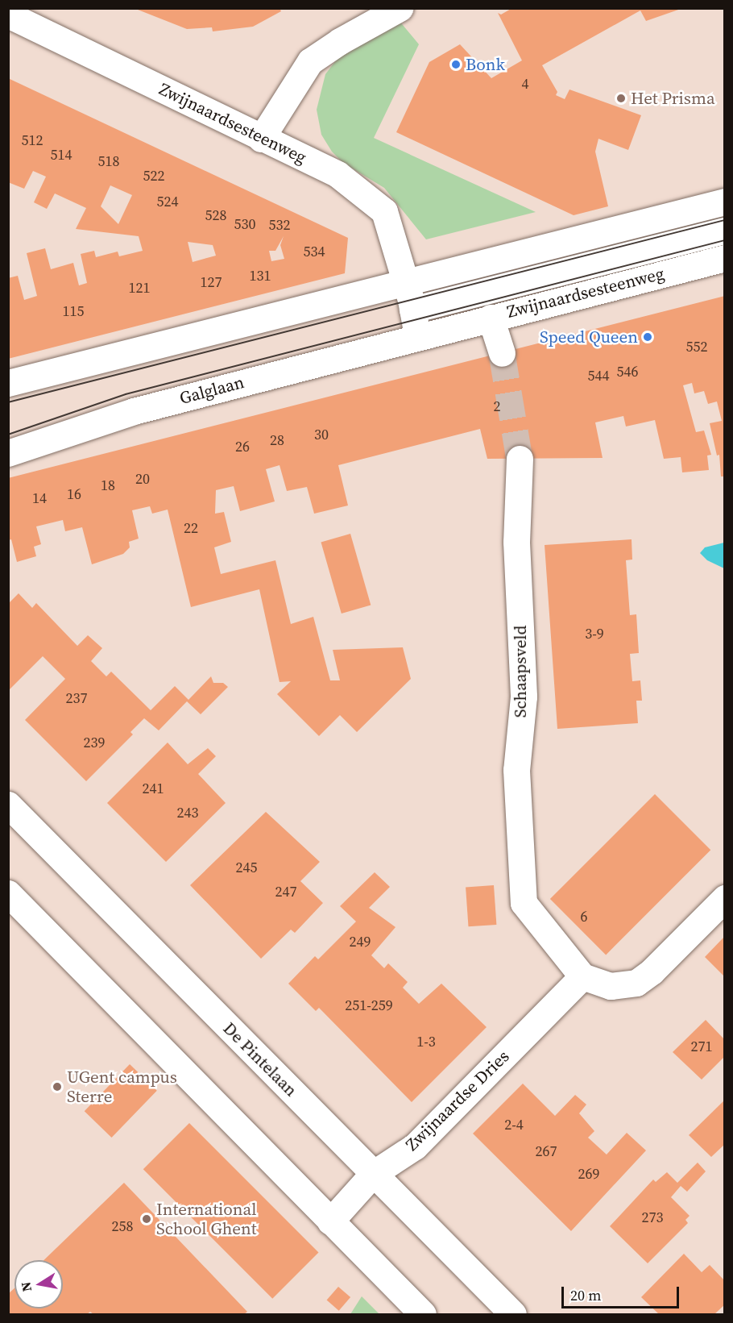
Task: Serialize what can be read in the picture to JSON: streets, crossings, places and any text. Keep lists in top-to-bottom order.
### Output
{
  "streets": {
    "street": [
      "Zwijnaardsesteenweg",
      "Galglaan",
      "Schaapsveld",
      "De Pintelaan",
      "Zwijnaardse Dries"
    ]
  },
  "crossings": [
    ["Zwijnaardsesteenweg", "Galglaan"],
    ["Schaapsveld", "Zwijnaardse Dries"],
    ["De Pintelaan", "Zwijnaardse Dries"]
  ],
  "places": [
    "Bonk",
    "Het Prisma",
    "Speed Queen",
    "UGent campus Sterre",
    "International School Ghent"
  ],
  "house_numbers": [
    "4",
    "512",
    "514",
    "518",
    "522",
    "524",
    "528",
    "530",
    "532",
    "534",
    "131",
    "127",
    "121",
    "115",
    "552",
    "546",
    "544",
    "2",
    "30",
    "28",
    "26",
    "20",
    "18",
    "16",
    "14",
    "22",
    "3-9",
    "237",
    "239",
    "241",
    "243",
    "245",
    "247",
    "6",
    "249",
    "251-259",
    "1-3",
    "271",
    "2-4",
    "267",
    "269",
    "273",
    "258"
  ],
  "scale_bar": "20 m",
  "north": "left"
}
